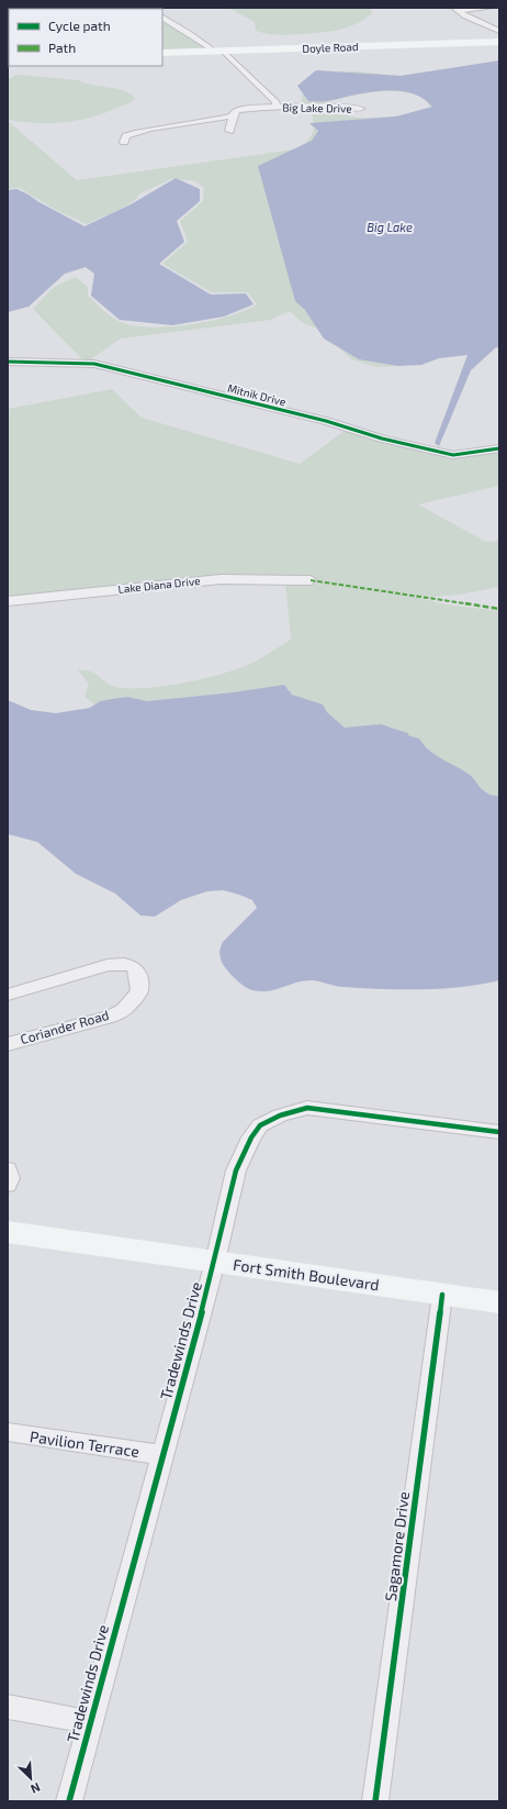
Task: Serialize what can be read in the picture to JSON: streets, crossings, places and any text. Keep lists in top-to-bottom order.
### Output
{
  "streets": {
    "main road": ["Doyle Road", "Fort Smith Boulevard"],
    "street": [
      "Big Lake Drive",
      "Mitnik Drive",
      "Lake Diana Drive",
      "Coriander Road",
      "Tradewinds Drive",
      "Pavilion Terrace",
      "Sagamore Drive"
    ]
  },
  "crossings": [
    ["Doyle Road", "Big Lake Drive"],
    ["Fort Smith Boulevard", "Tradewinds Drive"],
    ["Fort Smith Boulevard", "Sagamore Drive"],
    ["Tradewinds Drive", "Pavilion Terrace"]
  ],
  "water": ["Big Lake"],
  "legend": ["Cycle path", "Path"],
  "north": "bottom right"
}
